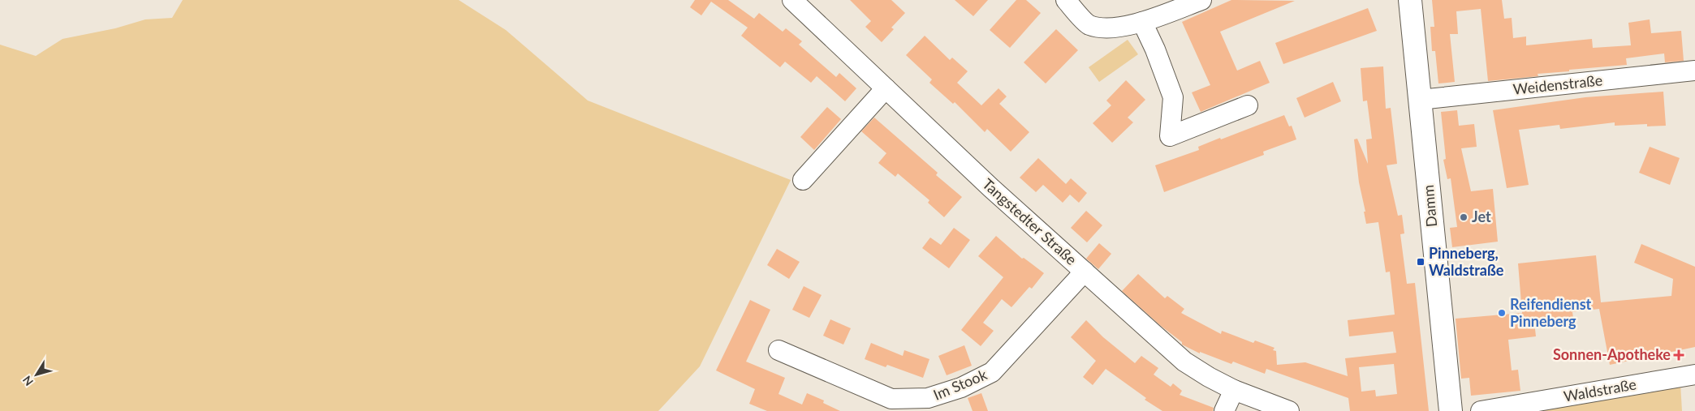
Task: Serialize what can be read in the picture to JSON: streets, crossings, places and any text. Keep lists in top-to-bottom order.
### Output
{
  "streets": {
    "main road": ["Damm"],
    "street": [
      "Weidenstraße",
      "Tangstedter Straße",
      "Im Stook",
      "Waldstraße"
    ]
  },
  "crossings": [
    ["Weidenstraße", "Damm"],
    ["Tangstedter Straße", "Im Stook"]
  ],
  "places": {
    "other": ["Jet", "Reifendienst Pinneberg"],
    "transit": ["Pinneberg, Waldstraße"],
    "health": ["Sonnen-Apotheke"]
  },
  "north": "bottom left"
}
